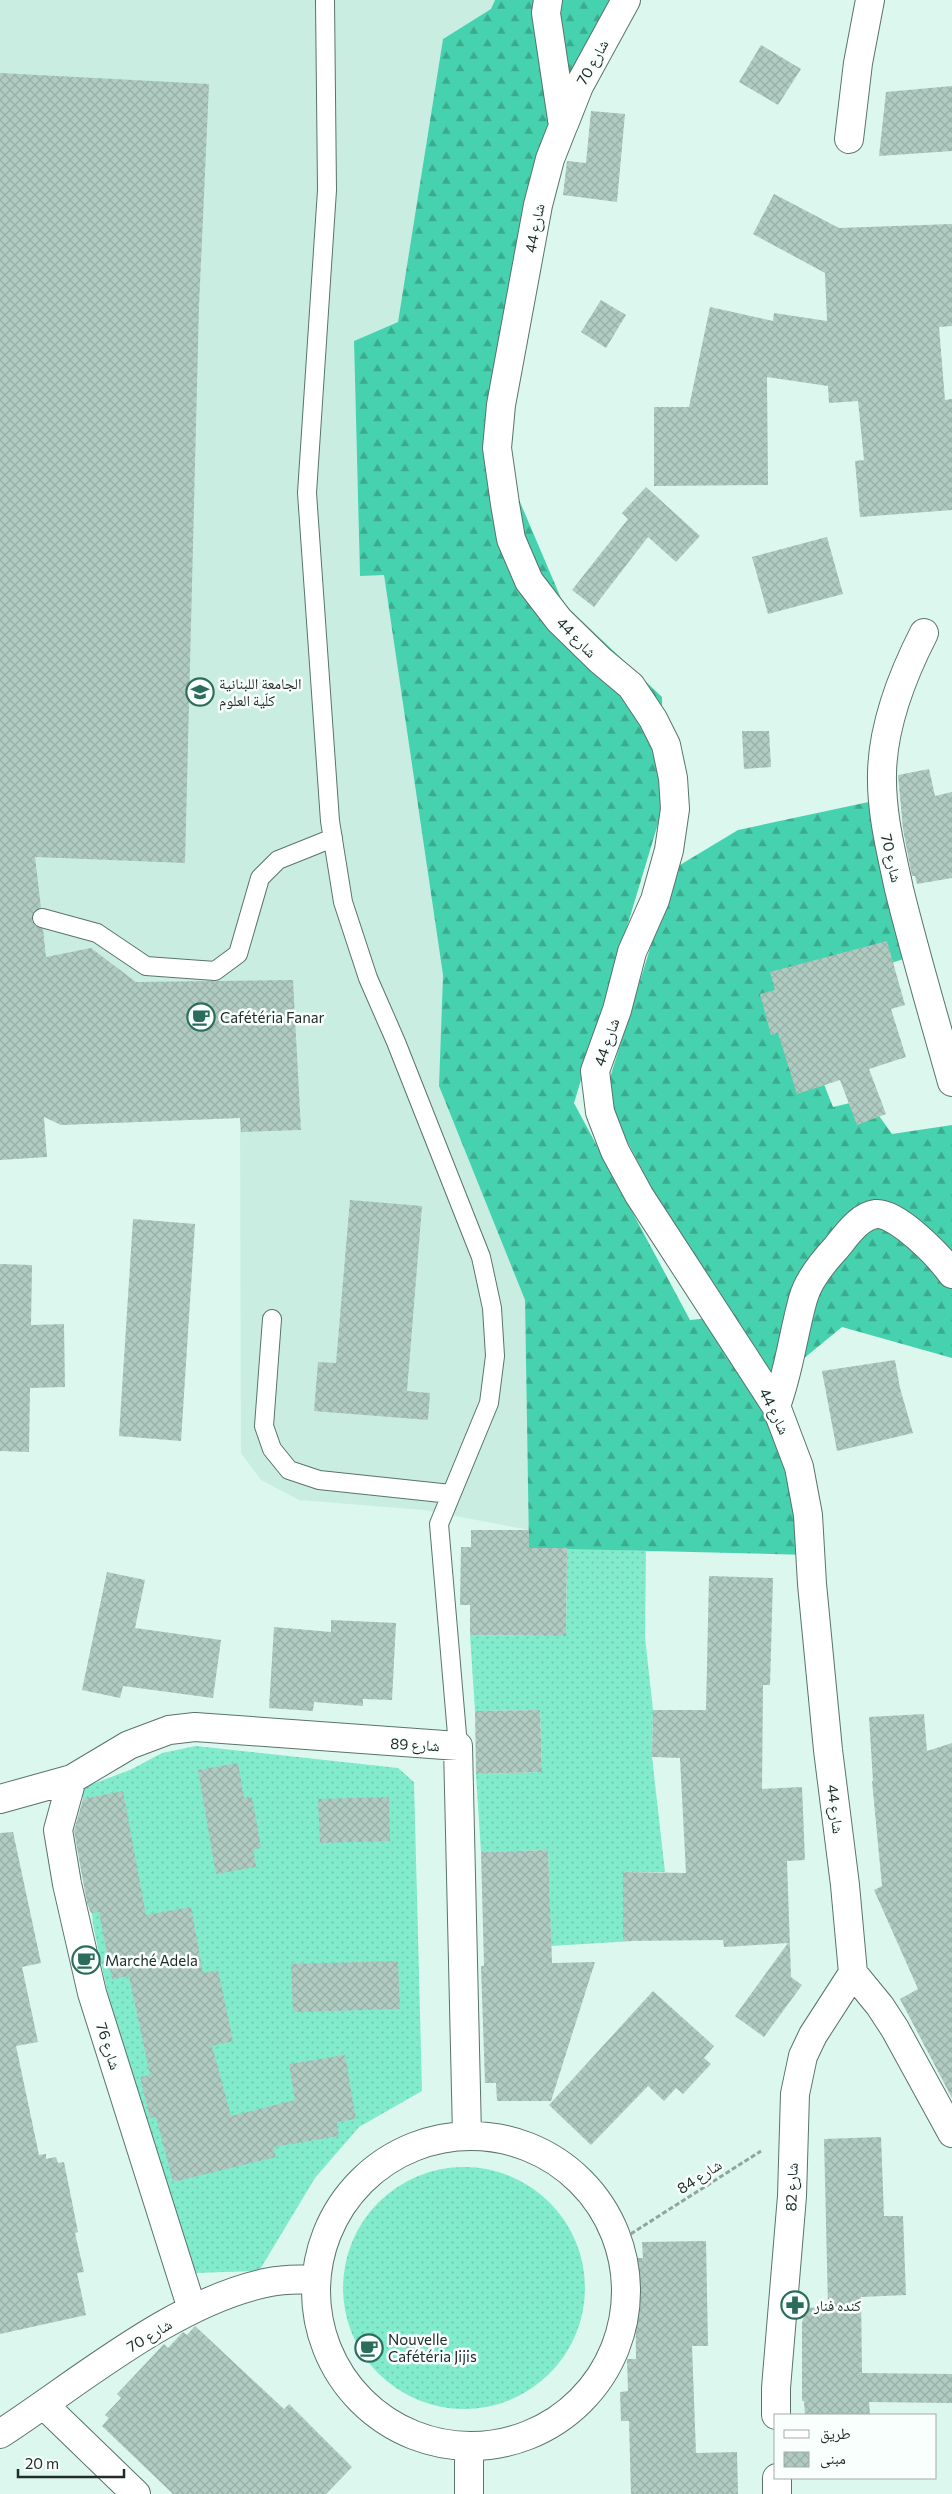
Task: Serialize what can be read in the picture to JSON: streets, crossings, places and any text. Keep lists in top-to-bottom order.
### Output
{
  "streets": {
    "street": [
      "شارع 70",
      "شارع 44",
      "شارع 89",
      "شارع 76",
      "شارع 82"
    ],
    "path": ["شارع 84"]
  },
  "crossings": [
    ["شارع 70", "شارع 44"],
    ["شارع 70", "شارع 76"],
    ["شارع 44", "شارع 82"],
    ["شارع 89", "شارع 76"],
    ["شارع 84", "شارع 82"]
  ],
  "places": {
    "school or university": ["الجامعة اللبنانية كلّية العلوم"],
    "cafe": ["Cafétéria Fanar", "Marché Adela", "Nouvelle Cafétéria Jijis"],
    "pharmacy": ["كنده فنار"]
  },
  "legend": ["طريق", "مبنى"],
  "scale_bar": "20 m"
}
